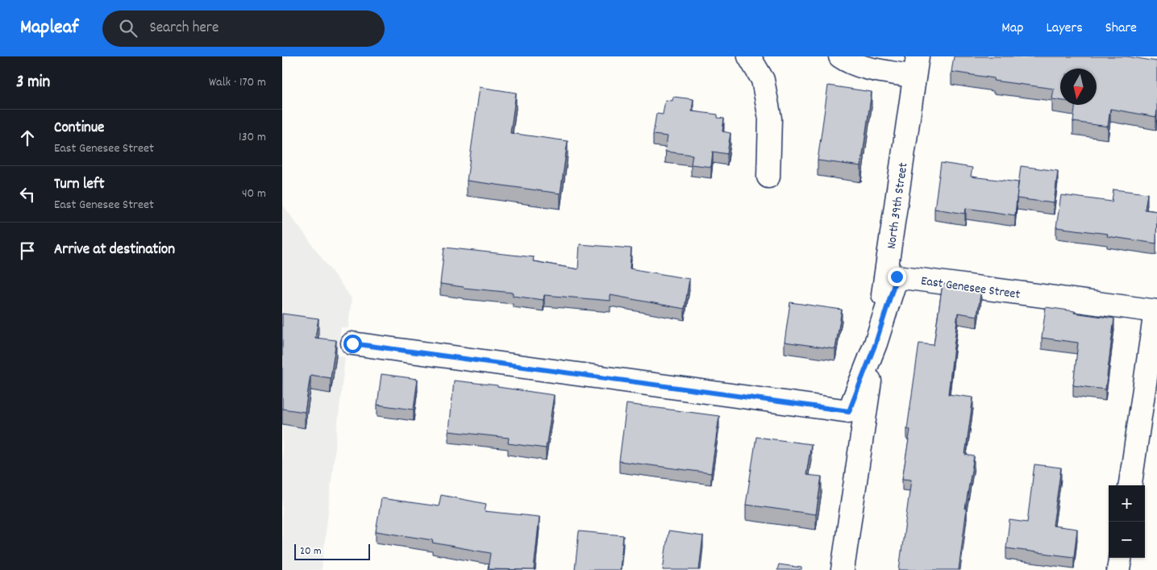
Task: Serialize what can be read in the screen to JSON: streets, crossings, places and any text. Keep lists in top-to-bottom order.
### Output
{
  "streets": {
    "street": ["North 39th Street", "East Genesee Street"]
  },
  "crossings": [
    ["North 39th Street", "East Genesee Street"]
  ],
  "scale_bar": "20 m",
  "north": "bottom",
  "page": {
    "header": "Mapleaf",
    "search": "Search here",
    "nav": ["Map", "Layers", "Share"],
    "heading": ["3 min", "Walk · 170 m"],
    "list": [
      ["Continue", "East Genesee Street", "130 m"],
      ["Turn left", "East Genesee Street", "40 m"],
      "Arrive at destination"
    ],
    "map_buttons": ["+", "−"],
    "scale": "20 m"
  }
}
